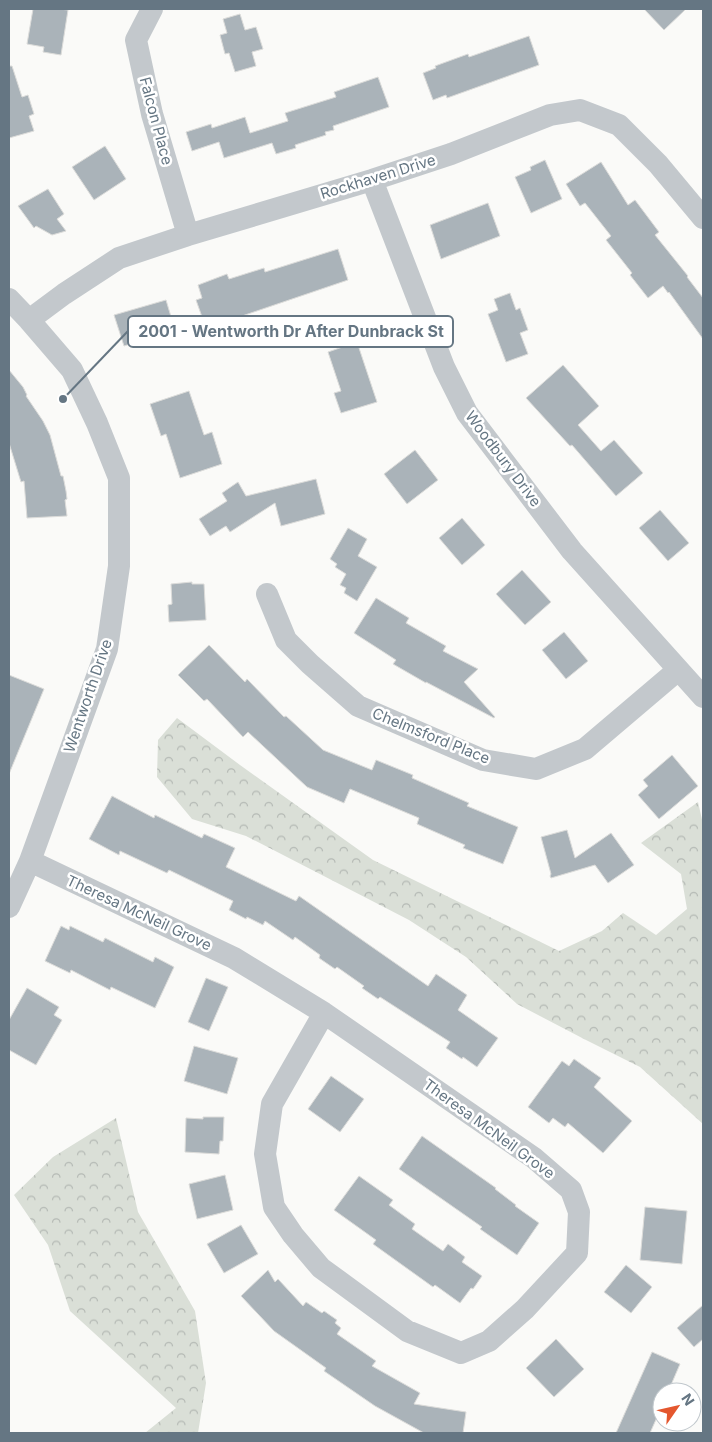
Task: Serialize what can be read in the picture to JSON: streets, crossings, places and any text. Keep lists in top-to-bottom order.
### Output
{
  "streets": {
    "street": [
      "Falcon Place",
      "Rockhaven Drive",
      "Woodbury Drive",
      "Wentworth Drive",
      "Chelmsford Place",
      "Theresa McNeil Grove"
    ]
  },
  "crossings": [
    ["Falcon Place", "Rockhaven Drive"],
    ["Rockhaven Drive", "Woodbury Drive"],
    ["Rockhaven Drive", "Wentworth Drive"],
    ["Woodbury Drive", "Chelmsford Place"],
    ["Wentworth Drive", "Theresa McNeil Grove"]
  ],
  "places": ["2001 - Wentworth Dr After Dunbrack St"],
  "north": "top right"
}
